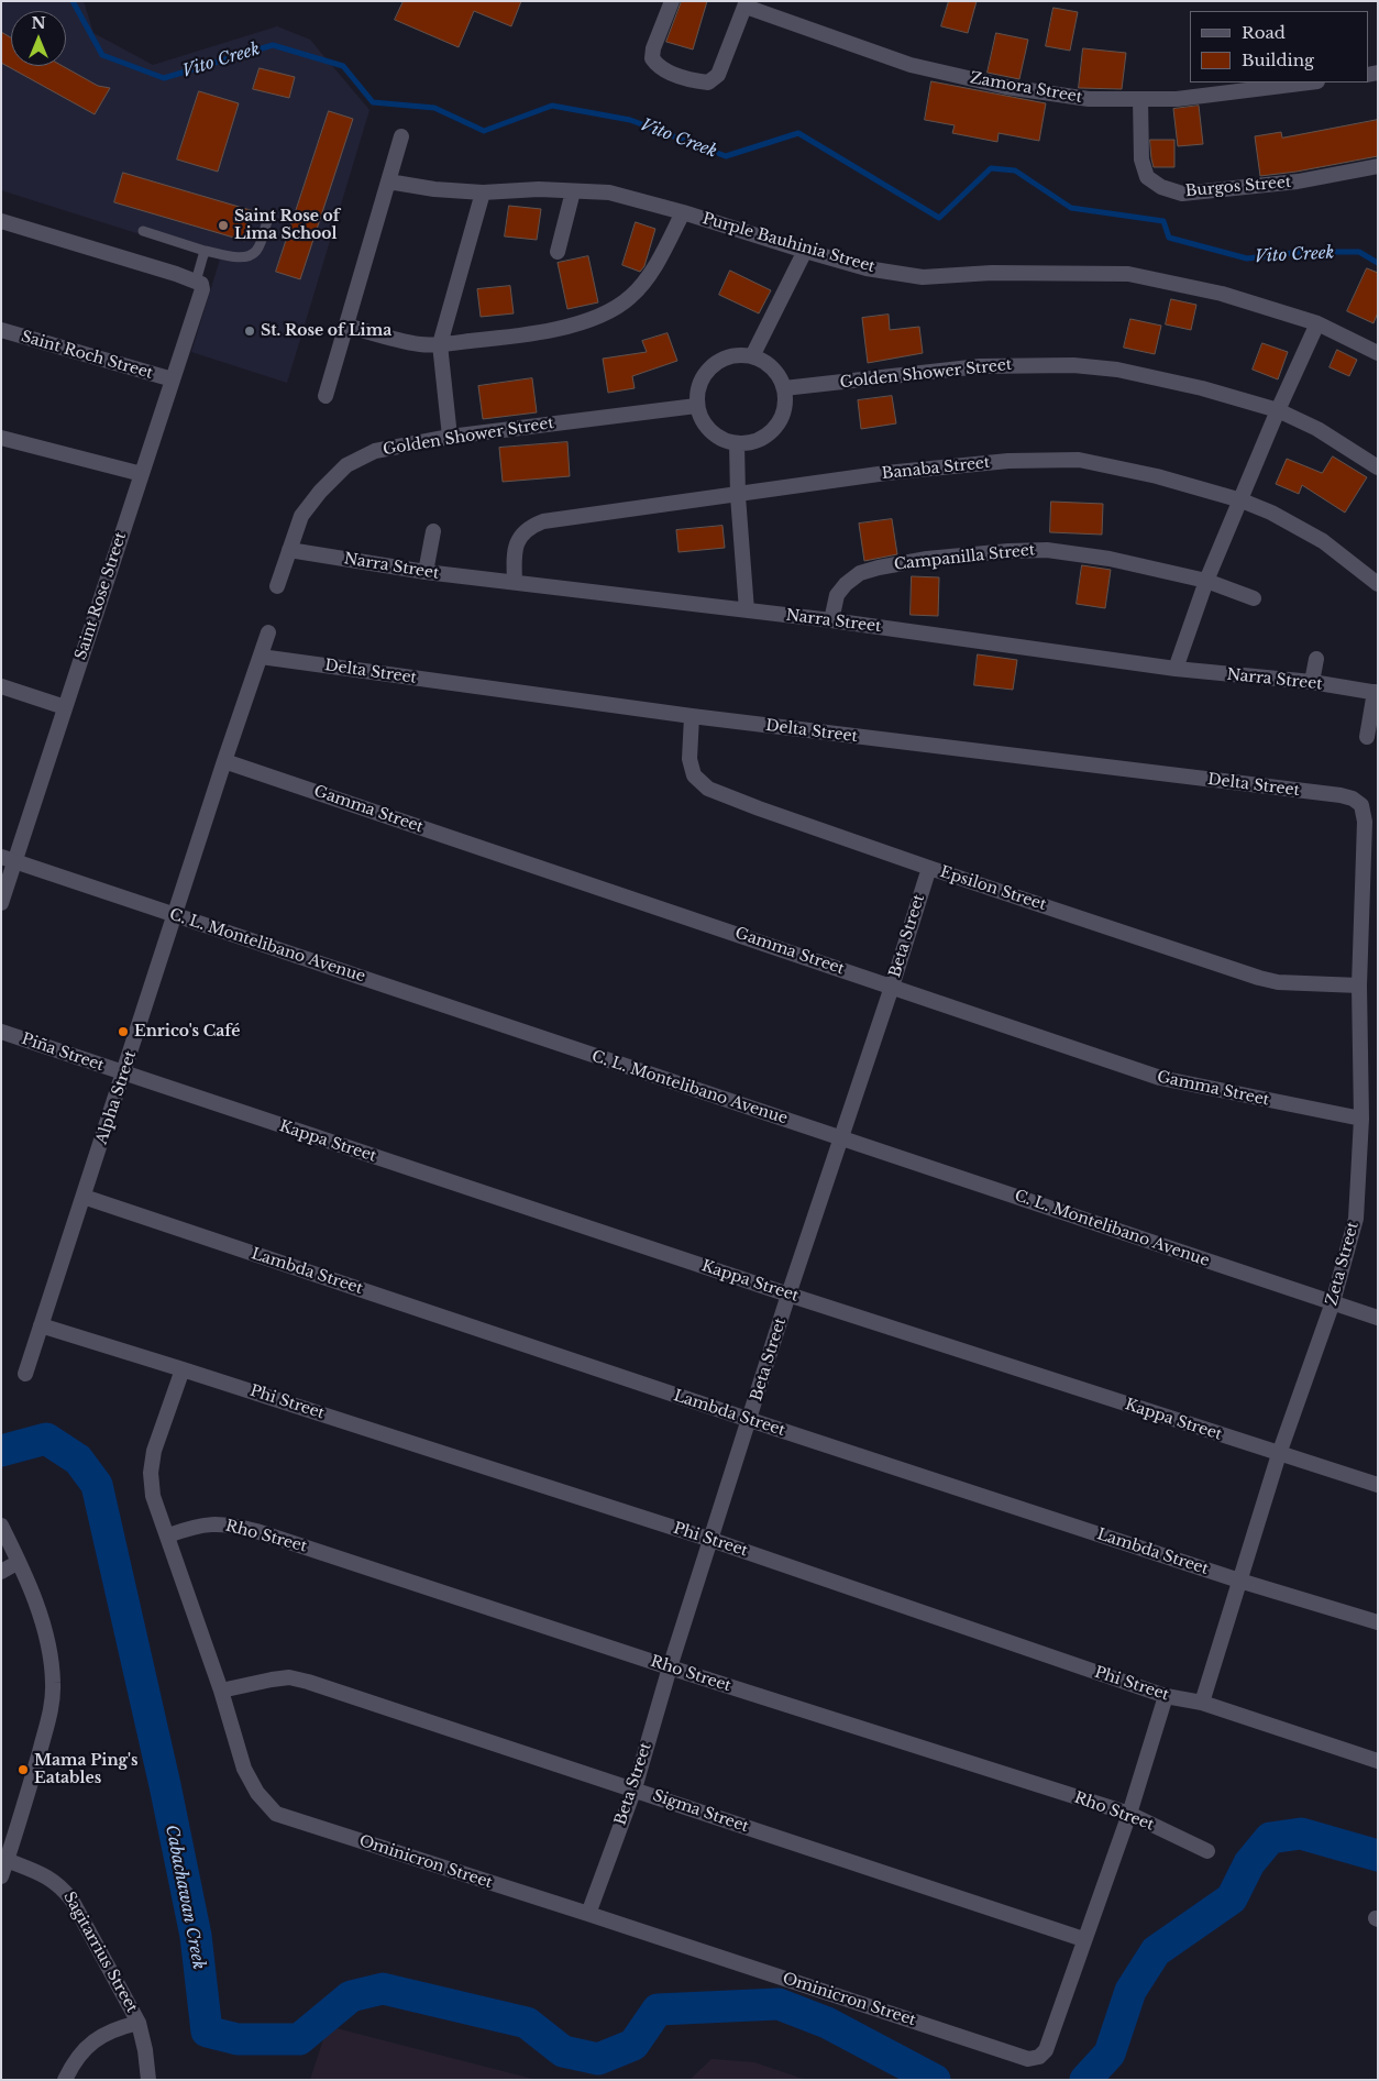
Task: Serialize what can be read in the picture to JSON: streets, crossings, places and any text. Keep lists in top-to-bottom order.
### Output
{
  "streets": {
    "street": [
      "Zamora Street",
      "Burgos Street",
      "Purple Bauhinia Street",
      "Saint Roch Street",
      "Golden Shower Street",
      "Banaba Street",
      "Campanilla Street",
      "Narra Street",
      "Saint Rose Street",
      "Delta Street",
      "Gamma Street",
      "Epsilon Street",
      "Beta Street",
      "C. L. Montelibano Avenue",
      "Piña Street",
      "Alpha Street",
      "Kappa Street",
      "Zeta Street",
      "Lambda Street",
      "Phi Street",
      "Rho Street",
      "Sigma Street",
      "Ominicron Street",
      "Sagitarrius Street"
    ]
  },
  "crossings": [
    ["Zamora Street", "Burgos Street"],
    ["Saint Roch Street", "Saint Rose Street"],
    ["Golden Shower Street", "Narra Street"],
    ["Banaba Street", "Narra Street"],
    ["Campanilla Street", "Narra Street"],
    ["Saint Rose Street", "C. L. Montelibano Avenue"],
    ["Delta Street", "Epsilon Street"],
    ["Delta Street", "Alpha Street"],
    ["Delta Street", "Zeta Street"],
    ["Gamma Street", "Beta Street"],
    ["Gamma Street", "Alpha Street"],
    ["Gamma Street", "Zeta Street"],
    ["Epsilon Street", "Beta Street"],
    ["Epsilon Street", "Zeta Street"],
    ["Beta Street", "C. L. Montelibano Avenue"],
    ["Beta Street", "Kappa Street"],
    ["Beta Street", "Lambda Street"],
    ["Beta Street", "Phi Street"],
    ["Beta Street", "Rho Street"],
    ["Beta Street", "Sigma Street"],
    ["Beta Street", "Ominicron Street"],
    ["C. L. Montelibano Avenue", "Alpha Street"],
    ["C. L. Montelibano Avenue", "Zeta Street"],
    ["Piña Street", "Alpha Street"],
    ["Piña Street", "Kappa Street"],
    ["Alpha Street", "Kappa Street"],
    ["Alpha Street", "Lambda Street"],
    ["Alpha Street", "Phi Street"],
    ["Kappa Street", "Zeta Street"],
    ["Zeta Street", "Lambda Street"],
    ["Zeta Street", "Phi Street"],
    ["Phi Street", "Ominicron Street"],
    ["Rho Street", "Ominicron Street"],
    ["Sigma Street", "Ominicron Street"]
  ],
  "water": ["Vito Creek", "Cabachawan Creek"],
  "places": [
    "Saint Rose of Lima School",
    "St. Rose of Lima",
    "Enrico's Café",
    "Mama Ping's Eatables"
  ],
  "legend": ["Road", "Building"],
  "north": "top"
}
